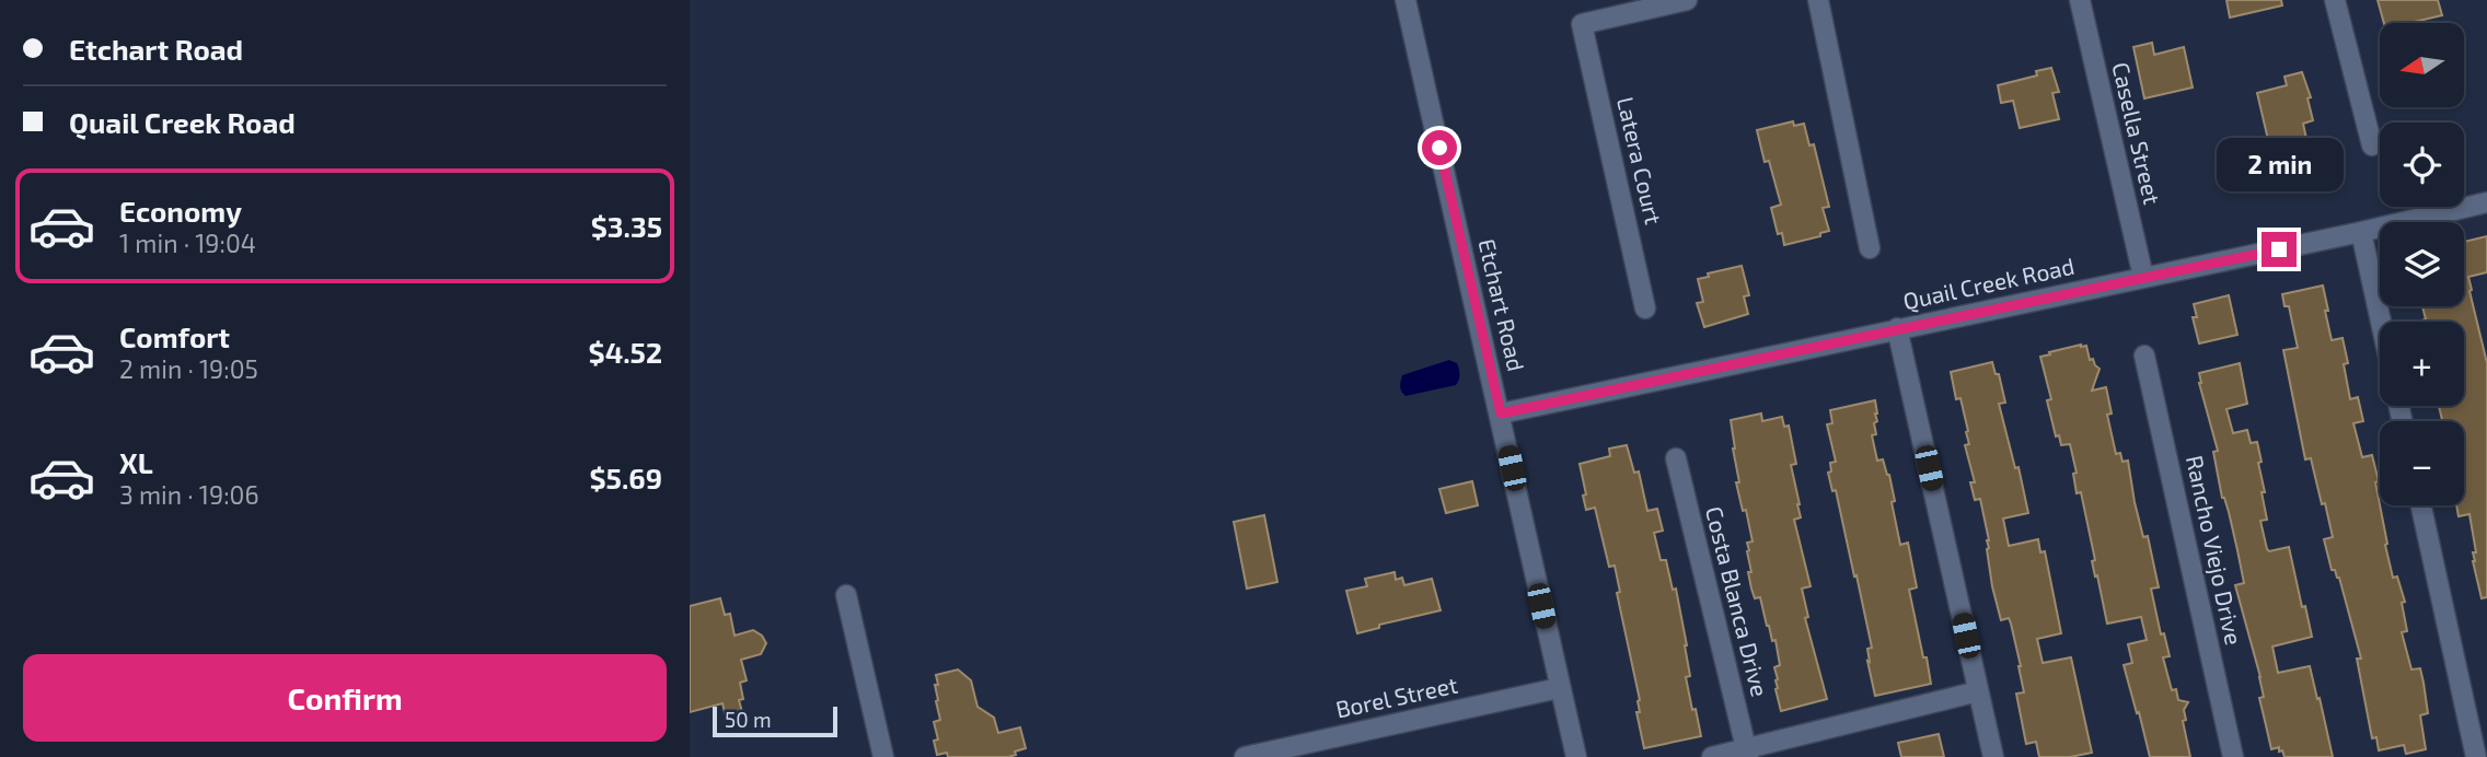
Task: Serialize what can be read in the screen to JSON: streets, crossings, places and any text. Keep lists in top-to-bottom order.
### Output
{
  "streets": {
    "street": [
      "Casella Street",
      "Latera Court",
      "Quail Creek Road",
      "Etchart Road",
      "Rancho Viejo Drive",
      "Costa Blanca Drive",
      "Borel Street"
    ]
  },
  "crossings": [
    ["Casella Street", "Quail Creek Road"],
    ["Quail Creek Road", "Etchart Road"],
    ["Etchart Road", "Borel Street"]
  ],
  "scale_bar": "50 m",
  "north": "left",
  "page": {
    "banner": ["Etchart Road", "Quail Creek Road"],
    "map_buttons": ["+", "−"],
    "bubble": "2 min",
    "list": [
      {
        "name": "Economy",
        "note": "1 min · 19:04",
        "value": "$3.35"
      },
      {
        "name": "Comfort",
        "note": "2 min · 19:05",
        "value": "$4.52"
      },
      {
        "name": "XL",
        "note": "3 min · 19:06",
        "value": "$5.69"
      }
    ],
    "buttons": "Confirm",
    "scale": "50 m"
  }
}
